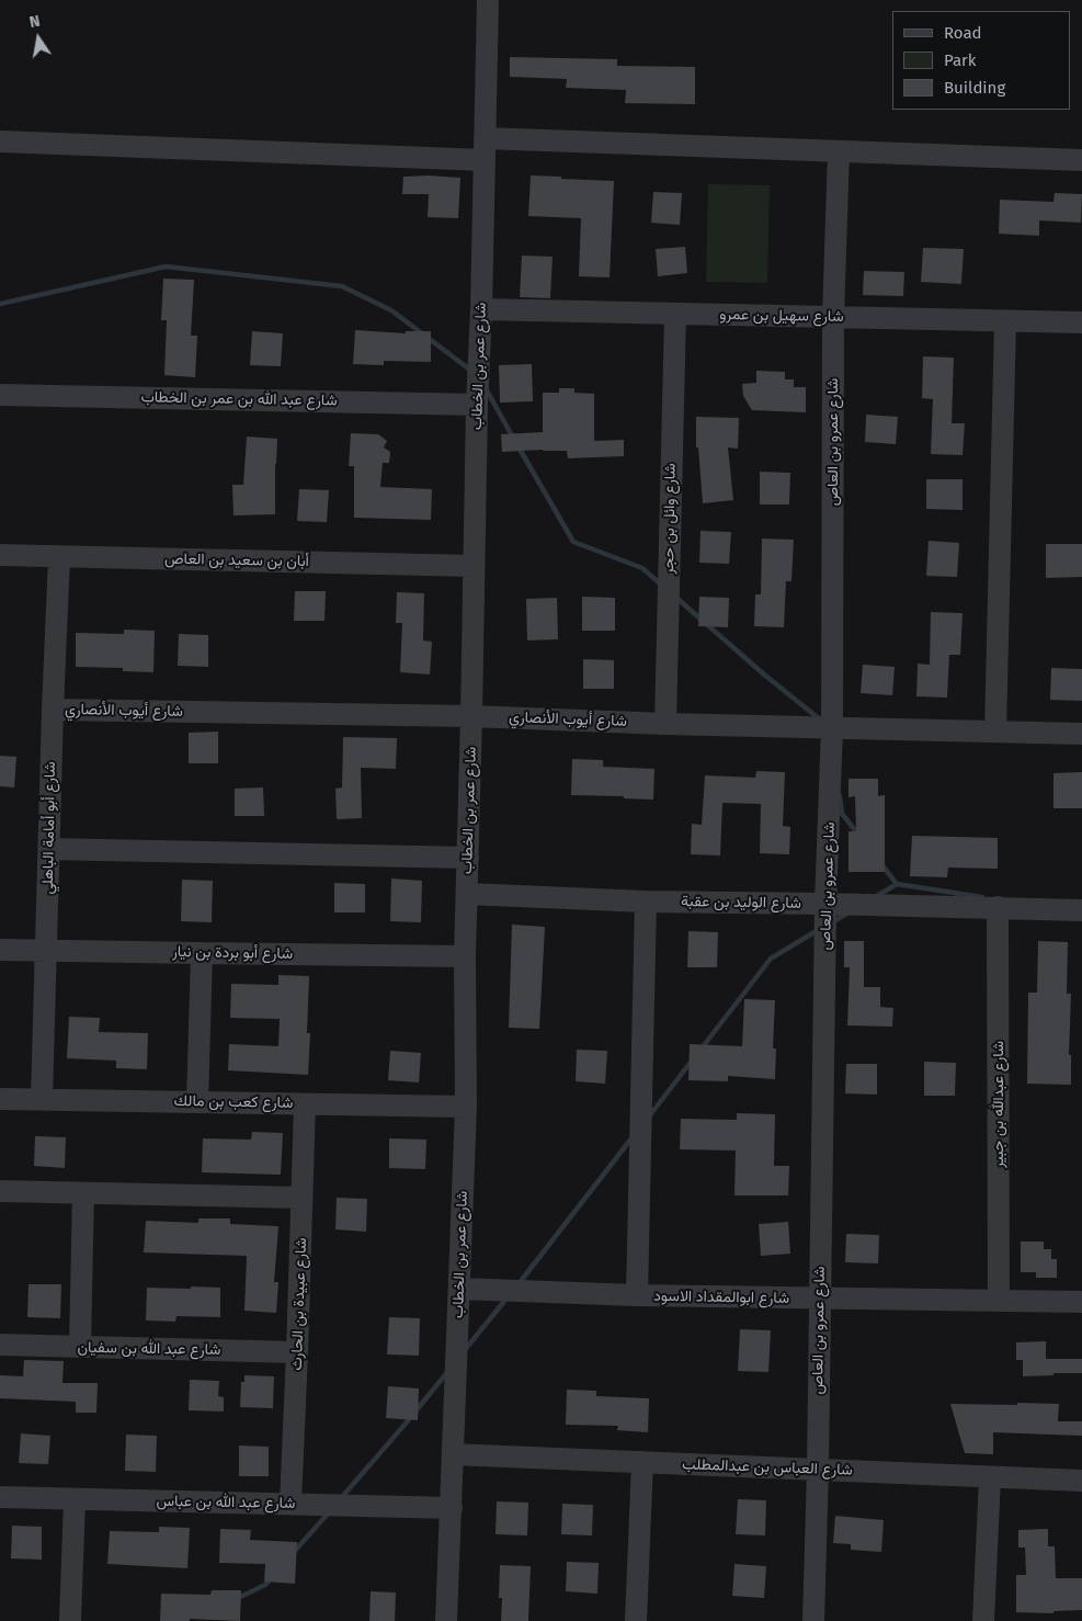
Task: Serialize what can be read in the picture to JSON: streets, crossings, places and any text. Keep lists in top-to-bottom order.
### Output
{
  "streets": {
    "street": [
      "شارع سهيل بن عمرو",
      "شارع عمر بن الخطاب",
      "شارع عبد الله بن عمر بن الخطاب",
      "شارع عمرو بن العاص",
      "شارع وائل بن حجر",
      "أبان بن سعيد بن العاص",
      "شارع أيوب الأنصاري",
      "شارع أبو أمامة الباهلي",
      "شارع الوليد بن عقبة",
      "شارع أبو بردة بن نيار",
      "شارع كعب بن مالك",
      "شارع عبدالله بن جبير",
      "شارع ابوالمقداد الاسود",
      "شارع عبيدة بن الحارث",
      "شارع عبد الله بن سفيان",
      "شارع العباس بن عبدالمطلب",
      "شارع عبد الله بن عباس"
    ]
  },
  "crossings": [
    ["شارع سهيل بن عمرو", "شارع عمر بن الخطاب"],
    ["شارع سهيل بن عمرو", "شارع عمرو بن العاص"],
    ["شارع سهيل بن عمرو", "شارع وائل بن حجر"],
    ["شارع عمر بن الخطاب", "شارع عبد الله بن عمر بن الخطاب"],
    ["شارع عمر بن الخطاب", "أبان بن سعيد بن العاص"],
    ["شارع عمر بن الخطاب", "شارع أيوب الأنصاري"],
    ["شارع عمر بن الخطاب", "شارع الوليد بن عقبة"],
    ["شارع عمر بن الخطاب", "شارع أبو بردة بن نيار"],
    ["شارع عمر بن الخطاب", "شارع كعب بن مالك"],
    ["شارع عمر بن الخطاب", "شارع ابوالمقداد الاسود"],
    ["شارع عمر بن الخطاب", "شارع العباس بن عبدالمطلب"],
    ["شارع عمر بن الخطاب", "شارع عبد الله بن عباس"],
    ["شارع عمرو بن العاص", "شارع أيوب الأنصاري"],
    ["شارع عمرو بن العاص", "شارع الوليد بن عقبة"],
    ["شارع عمرو بن العاص", "شارع ابوالمقداد الاسود"],
    ["شارع عمرو بن العاص", "شارع العباس بن عبدالمطلب"],
    ["شارع وائل بن حجر", "شارع أيوب الأنصاري"],
    ["أبان بن سعيد بن العاص", "شارع أبو أمامة الباهلي"],
    ["شارع أيوب الأنصاري", "شارع أبو أمامة الباهلي"],
    ["شارع أبو أمامة الباهلي", "شارع أبو بردة بن نيار"],
    ["شارع أبو أمامة الباهلي", "شارع كعب بن مالك"],
    ["شارع الوليد بن عقبة", "شارع عبدالله بن جبير"],
    ["شارع كعب بن مالك", "شارع عبيدة بن الحارث"],
    ["شارع عبدالله بن جبير", "شارع ابوالمقداد الاسود"],
    ["شارع عبيدة بن الحارث", "شارع عبد الله بن سفيان"],
    ["شارع عبيدة بن الحارث", "شارع عبد الله بن عباس"]
  ],
  "legend": ["Road", "Park", "Building"],
  "north": "top"
}
